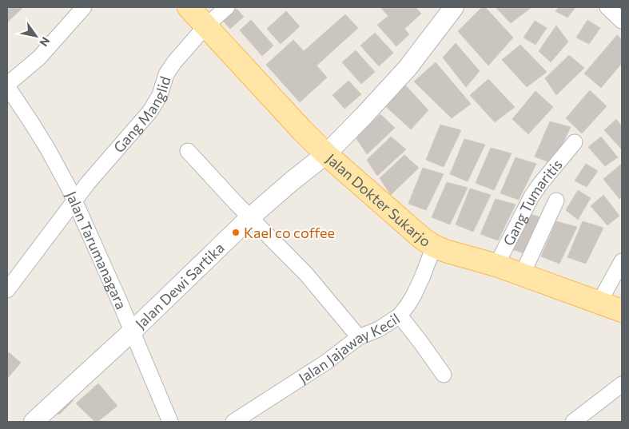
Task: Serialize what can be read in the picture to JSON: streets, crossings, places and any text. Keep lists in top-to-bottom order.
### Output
{
  "streets": {
    "main road": ["Jalan Dokter Sukarjo"],
    "street": [
      "Gang Manglid",
      "Gang Tumaritis",
      "Jalan Tarumanagara",
      "Jalan Dewi Sartika",
      "Jalan Jajaway Kecil"
    ]
  },
  "crossings": [
    ["Gang Manglid", "Jalan Dokter Sukarjo"],
    ["Gang Manglid", "Jalan Tarumanagara"],
    ["Jalan Dokter Sukarjo", "Gang Tumaritis"],
    ["Jalan Dokter Sukarjo", "Jalan Dewi Sartika"],
    ["Jalan Dokter Sukarjo", "Jalan Jajaway Kecil"],
    ["Jalan Tarumanagara", "Jalan Dewi Sartika"]
  ],
  "places": ["Kael co coffee"],
  "north": "bottom right"
}
